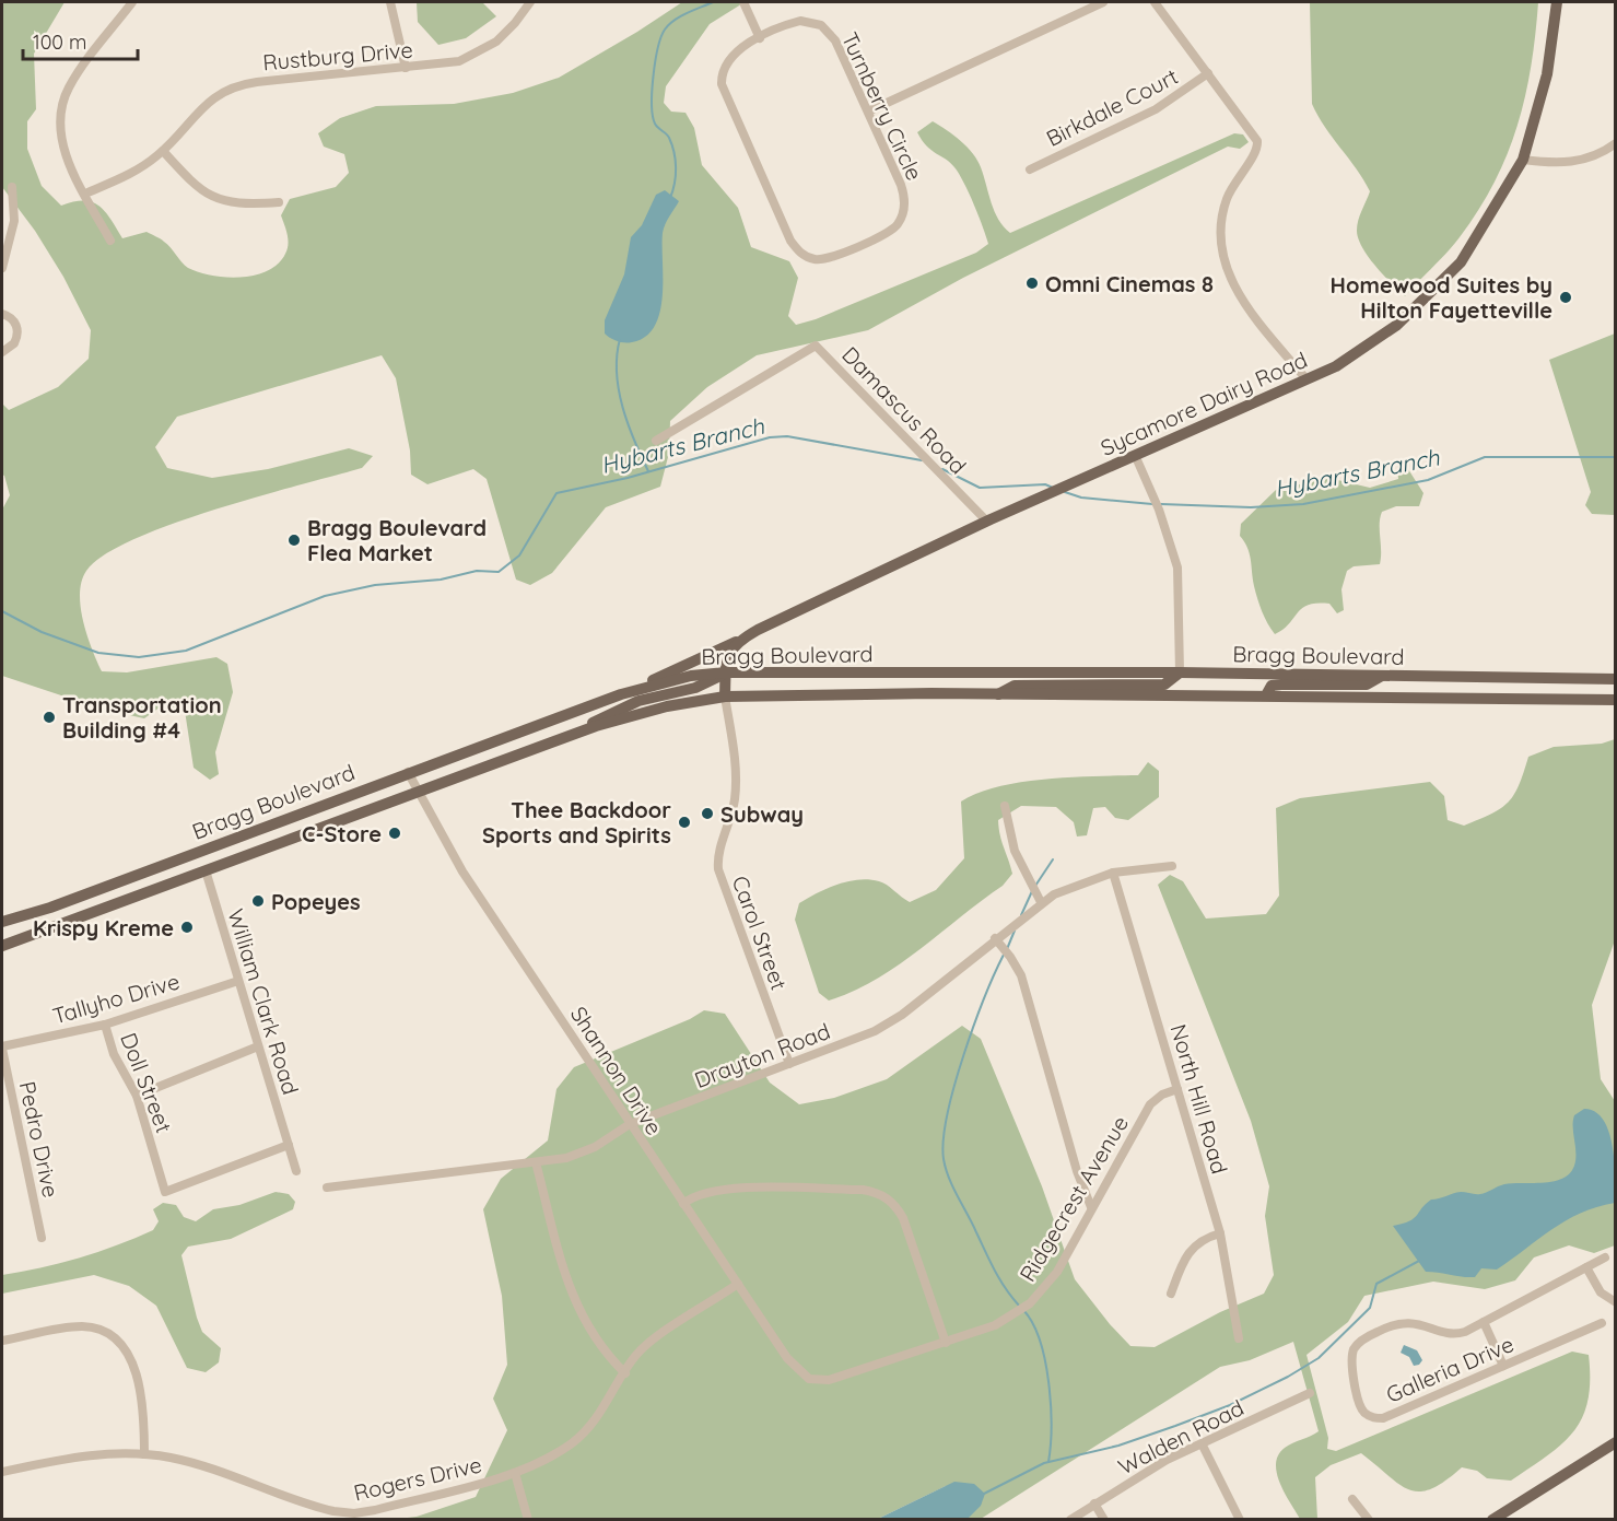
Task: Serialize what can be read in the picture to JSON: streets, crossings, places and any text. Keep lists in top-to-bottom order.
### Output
{
  "streets": {
    "main road": ["Sycamore Dairy Road", "Bragg Boulevard"],
    "street": [
      "Rustburg Drive",
      "Turnberry Circle",
      "Birkdale Court",
      "Damascus Road",
      "Carol Street",
      "Tallyho Drive",
      "William Clark Road",
      "Drayton Road",
      "Shannon Drive",
      "Doll Street",
      "North Hill Road",
      "Pedro Drive",
      "Ridgecrest Avenue",
      "Galleria Drive",
      "Walden Road",
      "Rogers Drive"
    ]
  },
  "crossings": [
    ["Sycamore Dairy Road", "Damascus Road"],
    ["Sycamore Dairy Road", "Bragg Boulevard"],
    ["Bragg Boulevard", "Carol Street"],
    ["Bragg Boulevard", "William Clark Road"],
    ["Bragg Boulevard", "Shannon Drive"],
    ["Carol Street", "Drayton Road"],
    ["Tallyho Drive", "William Clark Road"],
    ["Tallyho Drive", "Doll Street"],
    ["Tallyho Drive", "Pedro Drive"],
    ["William Clark Road", "Doll Street"],
    ["Drayton Road", "Shannon Drive"],
    ["Drayton Road", "North Hill Road"],
    ["Shannon Drive", "Ridgecrest Avenue"],
    ["Shannon Drive", "Rogers Drive"],
    ["North Hill Road", "Ridgecrest Avenue"]
  ],
  "water": ["Hybarts Branch"],
  "places": [
    "Omni Cinemas 8",
    "Homewood Suites by Hilton Fayetteville",
    "Bragg Boulevard Flea Market",
    "Transportation Building #4",
    "Subway",
    "Thee Backdoor Sports and Spirits",
    "C-Store",
    "Popeyes",
    "Krispy Kreme"
  ],
  "scale_bar": "100 m"
}
